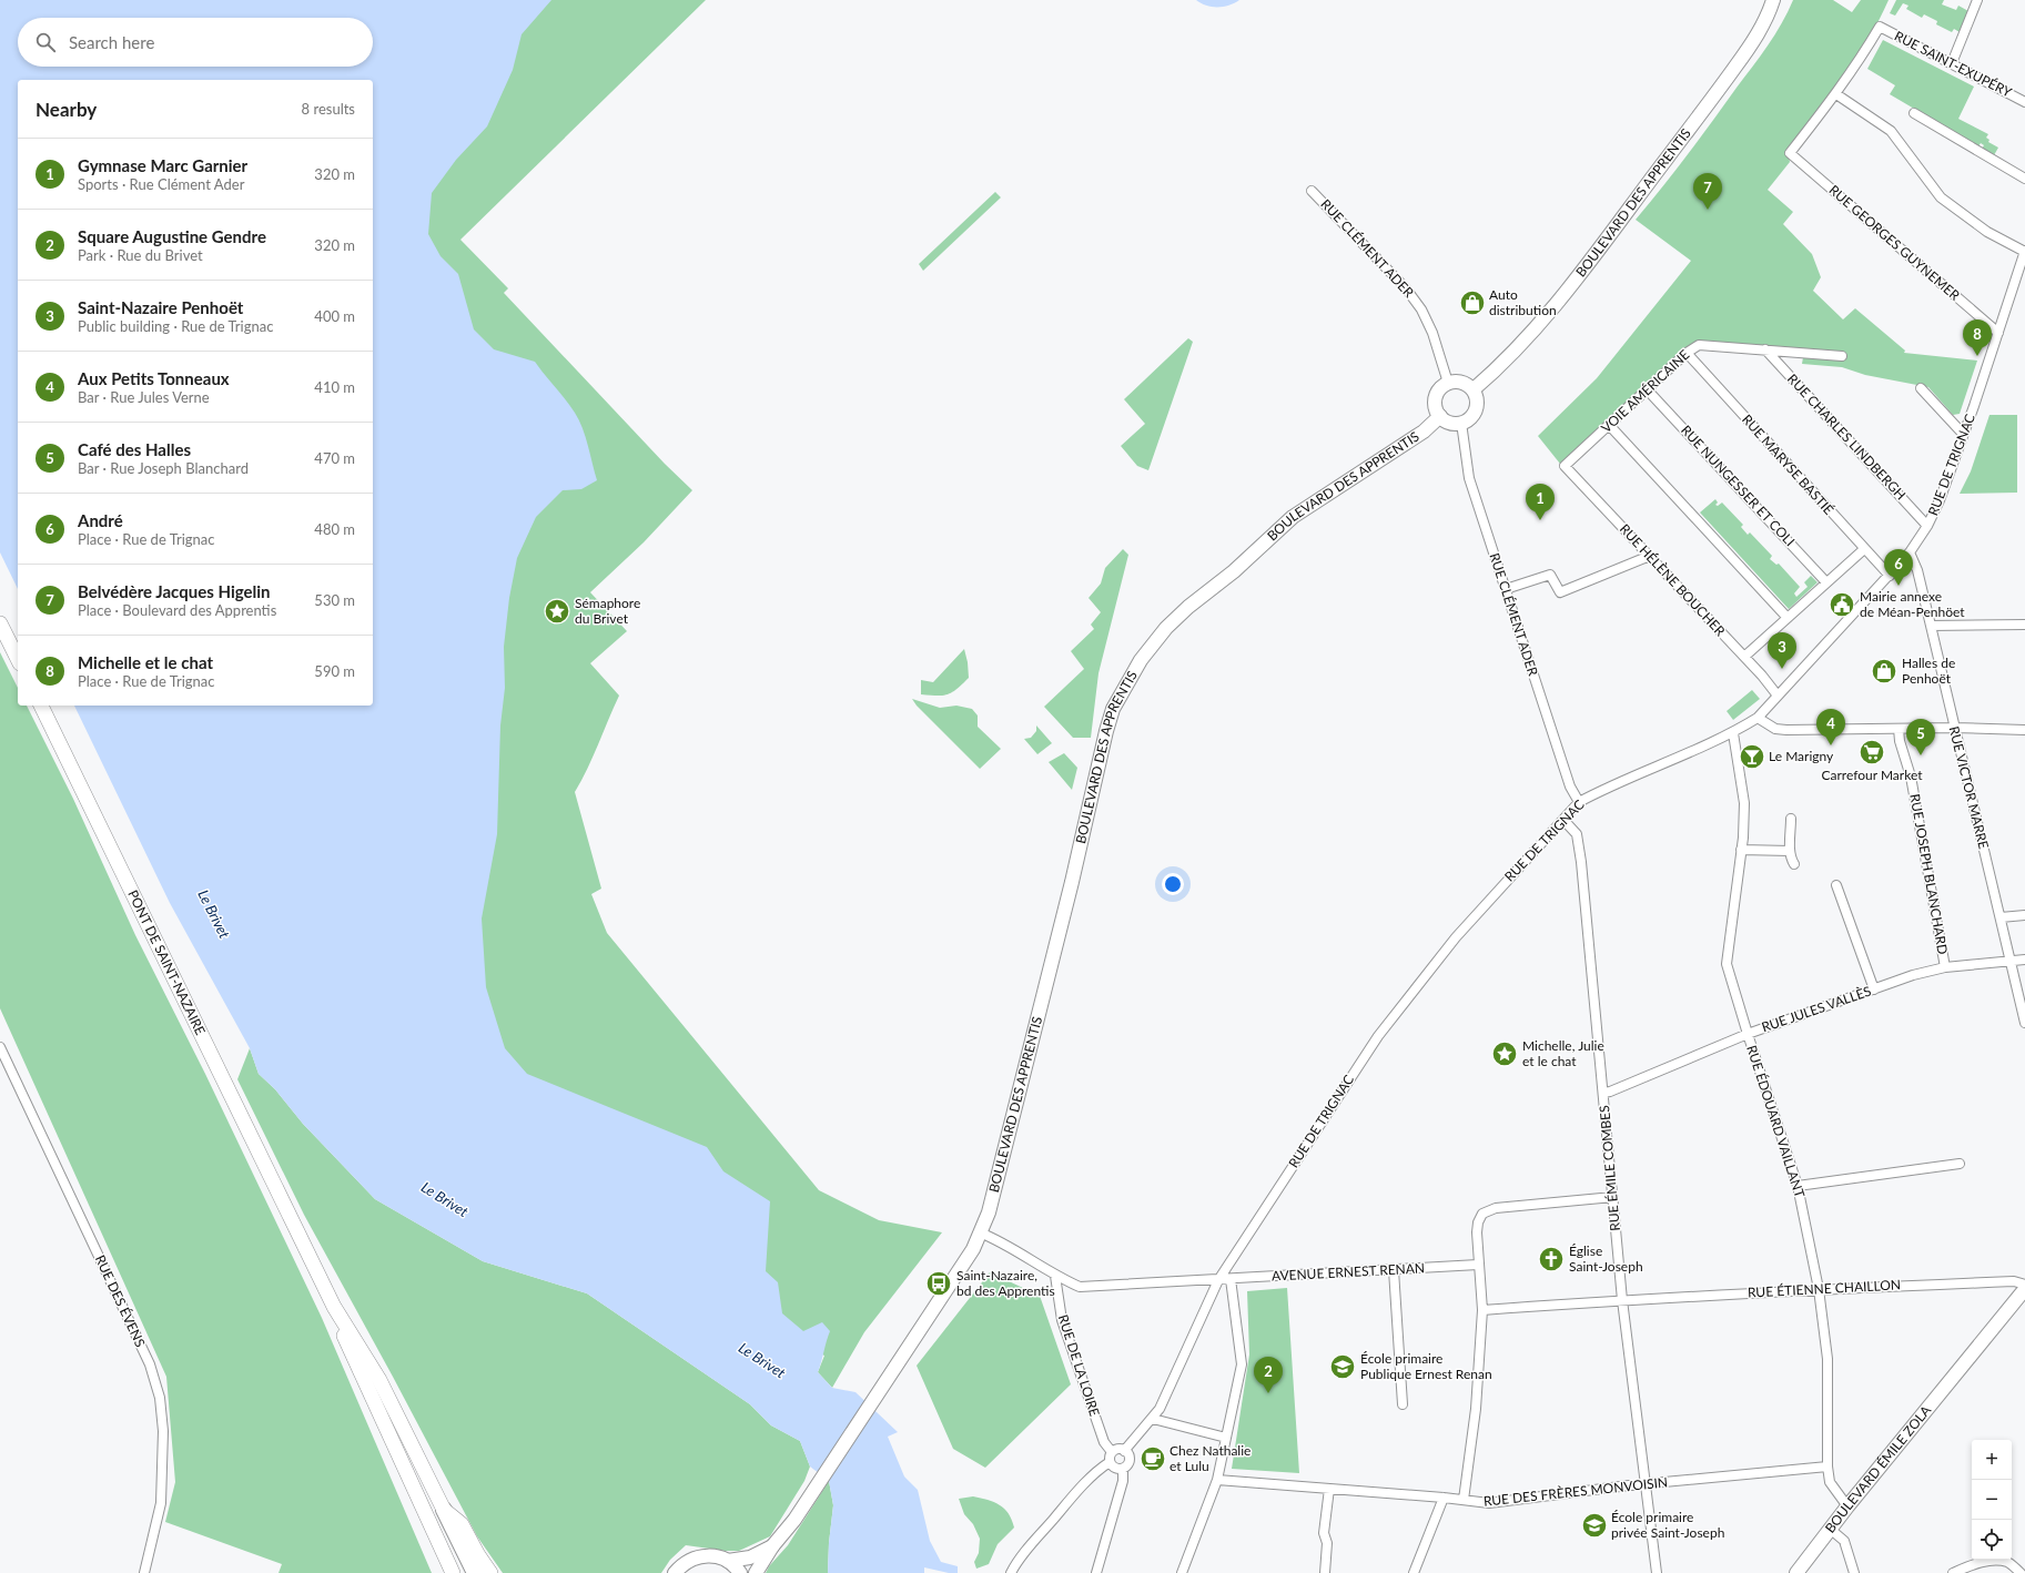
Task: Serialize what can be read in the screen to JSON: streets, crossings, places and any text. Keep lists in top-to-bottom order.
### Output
{
  "streets": {
    "main road": ["BOULEVARD DES APPRENTIS", "PONT DE SAINT-NAZAIRE", "BOULEVARD ÉMILE ZOLA"],
    "street": [
      "RUE SAINT-EXUPÉRY",
      "RUE GEORGES GUYNEMER",
      "RUE CLÉMENT ADER",
      "VOIE AMÉRICAINE",
      "RUE CHARLES LINDBERGH",
      "RUE MARYSE BASTIÉ",
      "RUE DE TRIGNAC",
      "RUE NUNGESSER ET COLI",
      "RUE HÉLÈNE BOUCHER",
      "RUE VICTOR MARRE",
      "RUE JOSEPH BLANCHARD",
      "RUE JULES VALLÈS",
      "RUE ÉDOUARD VAILLANT",
      "RUE ÉMILE COMBES",
      "AVENUE ERNEST RENAN",
      "RUE ÉTIENNE CHAILLON",
      "RUE DES ÉVENS",
      "RUE DE LA LOIRE",
      "RUE DES FRÈRES MONVOISIN"
    ]
  },
  "crossings": [
    ["RUE SAINT-EXUPÉRY", "RUE GEORGES GUYNEMER"],
    ["BOULEVARD DES APPRENTIS", "RUE CLÉMENT ADER"],
    ["BOULEVARD DES APPRENTIS", "AVENUE ERNEST RENAN"],
    ["RUE GEORGES GUYNEMER", "RUE DE TRIGNAC"],
    ["RUE CLÉMENT ADER", "RUE DE TRIGNAC"],
    ["VOIE AMÉRICAINE", "RUE CHARLES LINDBERGH"],
    ["VOIE AMÉRICAINE", "RUE MARYSE BASTIÉ"],
    ["VOIE AMÉRICAINE", "RUE NUNGESSER ET COLI"],
    ["VOIE AMÉRICAINE", "RUE HÉLÈNE BOUCHER"],
    ["RUE CHARLES LINDBERGH", "RUE DE TRIGNAC"],
    ["RUE MARYSE BASTIÉ", "RUE DE TRIGNAC"],
    ["RUE DE TRIGNAC", "RUE HÉLÈNE BOUCHER"],
    ["RUE DE TRIGNAC", "RUE VICTOR MARRE"],
    ["RUE DE TRIGNAC", "RUE ÉDOUARD VAILLANT"],
    ["RUE DE TRIGNAC", "RUE ÉMILE COMBES"],
    ["RUE DE TRIGNAC", "AVENUE ERNEST RENAN"],
    ["RUE DE TRIGNAC", "RUE DE LA LOIRE"],
    ["RUE VICTOR MARRE", "RUE JULES VALLÈS"],
    ["RUE JOSEPH BLANCHARD", "RUE JULES VALLÈS"],
    ["RUE JULES VALLÈS", "RUE ÉDOUARD VAILLANT"],
    ["RUE JULES VALLÈS", "RUE ÉMILE COMBES"],
    ["RUE ÉDOUARD VAILLANT", "RUE ÉTIENNE CHAILLON"],
    ["RUE ÉDOUARD VAILLANT", "BOULEVARD ÉMILE ZOLA"],
    ["RUE ÉDOUARD VAILLANT", "RUE DES FRÈRES MONVOISIN"],
    ["RUE ÉMILE COMBES", "RUE ÉTIENNE CHAILLON"],
    ["RUE ÉMILE COMBES", "RUE DES FRÈRES MONVOISIN"],
    ["AVENUE ERNEST RENAN", "RUE DE LA LOIRE"]
  ],
  "water": ["Le Brivet"],
  "places": {
    "shop": ["Auto distribution", "Halles de Penhoët"],
    "public building": ["Mairie annexe de Méan-Penhöet"],
    "place": ["Sémaphore du Brivet", "Michelle, Julie et le chat"],
    "supermarket": ["Carrefour Market"],
    "bar": ["Le Marigny"],
    "church": ["Église Saint-Joseph"],
    "bus stop": ["Saint-Nazaire, bd des Apprentis"],
    "school or university": ["École primaire Publique Ernest Renan", "École primaire privée Saint-Joseph"],
    "cafe": ["Chez Nathalie et Lulu"]
  },
  "page": {
    "search": "Search here",
    "heading": ["Nearby", "8 results"],
    "list": [
      {
        "mark": "1",
        "name": "Gymnase Marc Garnier",
        "note": "Sports · Rue Clément Ader",
        "value": "320 m"
      },
      {
        "mark": "2",
        "name": "Square Augustine Gendre",
        "note": "Park · Rue du Brivet",
        "value": "320 m"
      },
      {
        "mark": "3",
        "name": "Saint-Nazaire Penhoët",
        "note": "Public building · Rue de Trignac",
        "value": "400 m"
      },
      {
        "mark": "4",
        "name": "Aux Petits Tonneaux",
        "note": "Bar · Rue Jules Verne",
        "value": "410 m"
      },
      {
        "mark": "5",
        "name": "Café des Halles",
        "note": "Bar · Rue Joseph Blanchard",
        "value": "470 m"
      },
      {
        "mark": "6",
        "name": "André",
        "note": "Place · Rue de Trignac",
        "value": "480 m"
      },
      {
        "mark": "7",
        "name": "Belvédère Jacques Higelin",
        "note": "Place · Boulevard des Apprentis",
        "value": "530 m"
      },
      {
        "mark": "8",
        "name": "Michelle et le chat",
        "note": "Place · Rue de Trignac",
        "value": "590 m"
      }
    ],
    "pins": [
      "7",
      "8",
      "1",
      "6",
      "3",
      "4",
      "5",
      "2"
    ],
    "map_buttons": ["+", "−"]
  }
}
